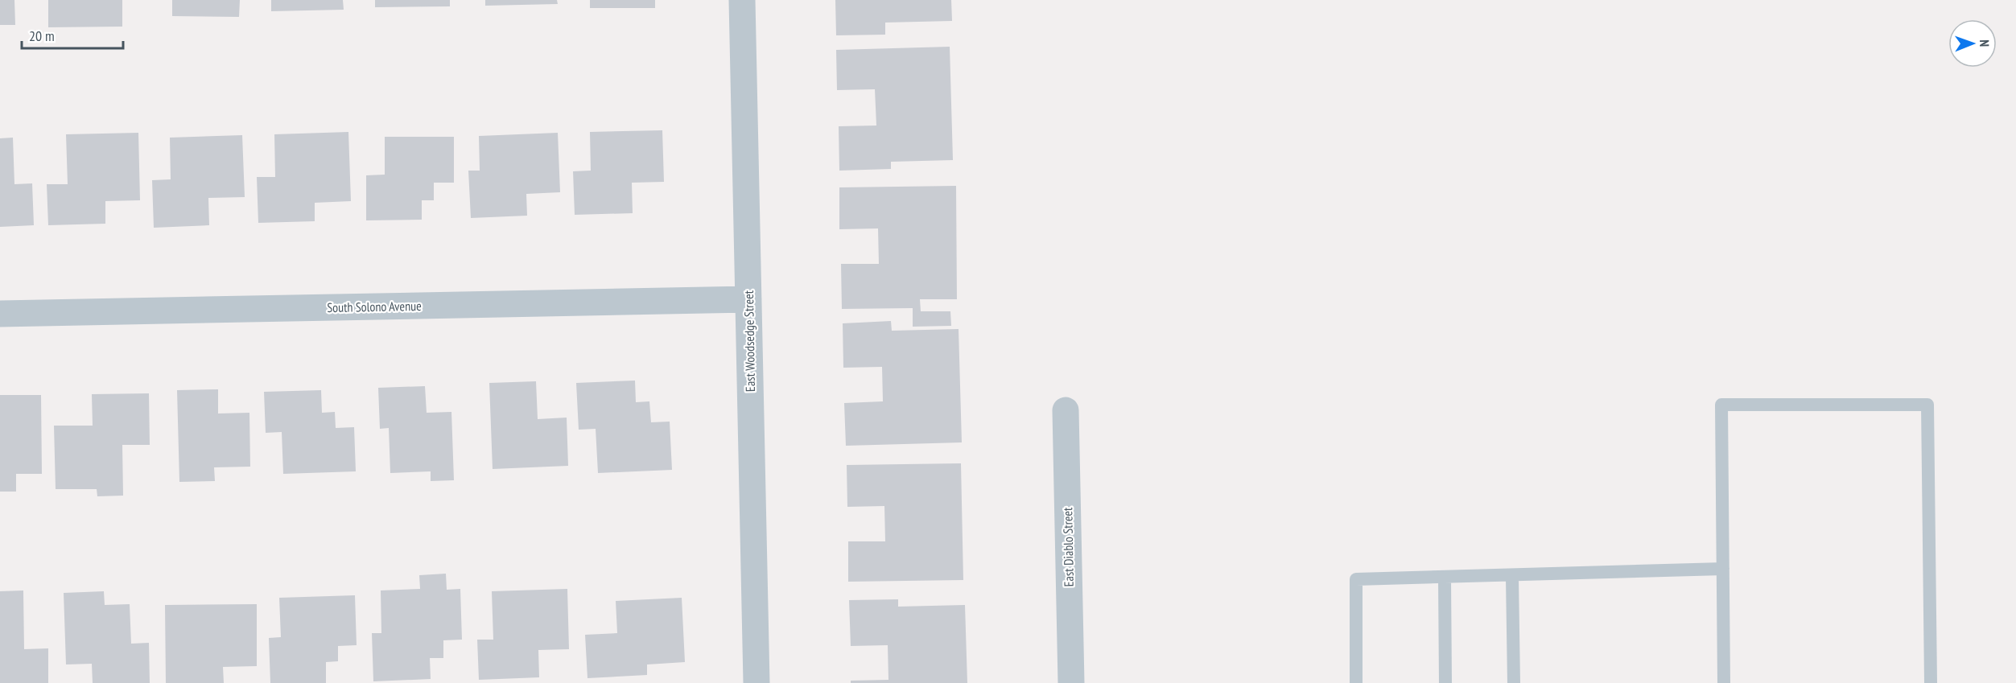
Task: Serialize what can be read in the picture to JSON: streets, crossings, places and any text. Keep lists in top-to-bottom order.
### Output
{
  "streets": {
    "street": ["South Solono Avenue", "East Woodsedge Street", "East Diablo Street"]
  },
  "crossings": [
    ["South Solono Avenue", "East Woodsedge Street"]
  ],
  "scale_bar": "20 m",
  "north": "right"
}
